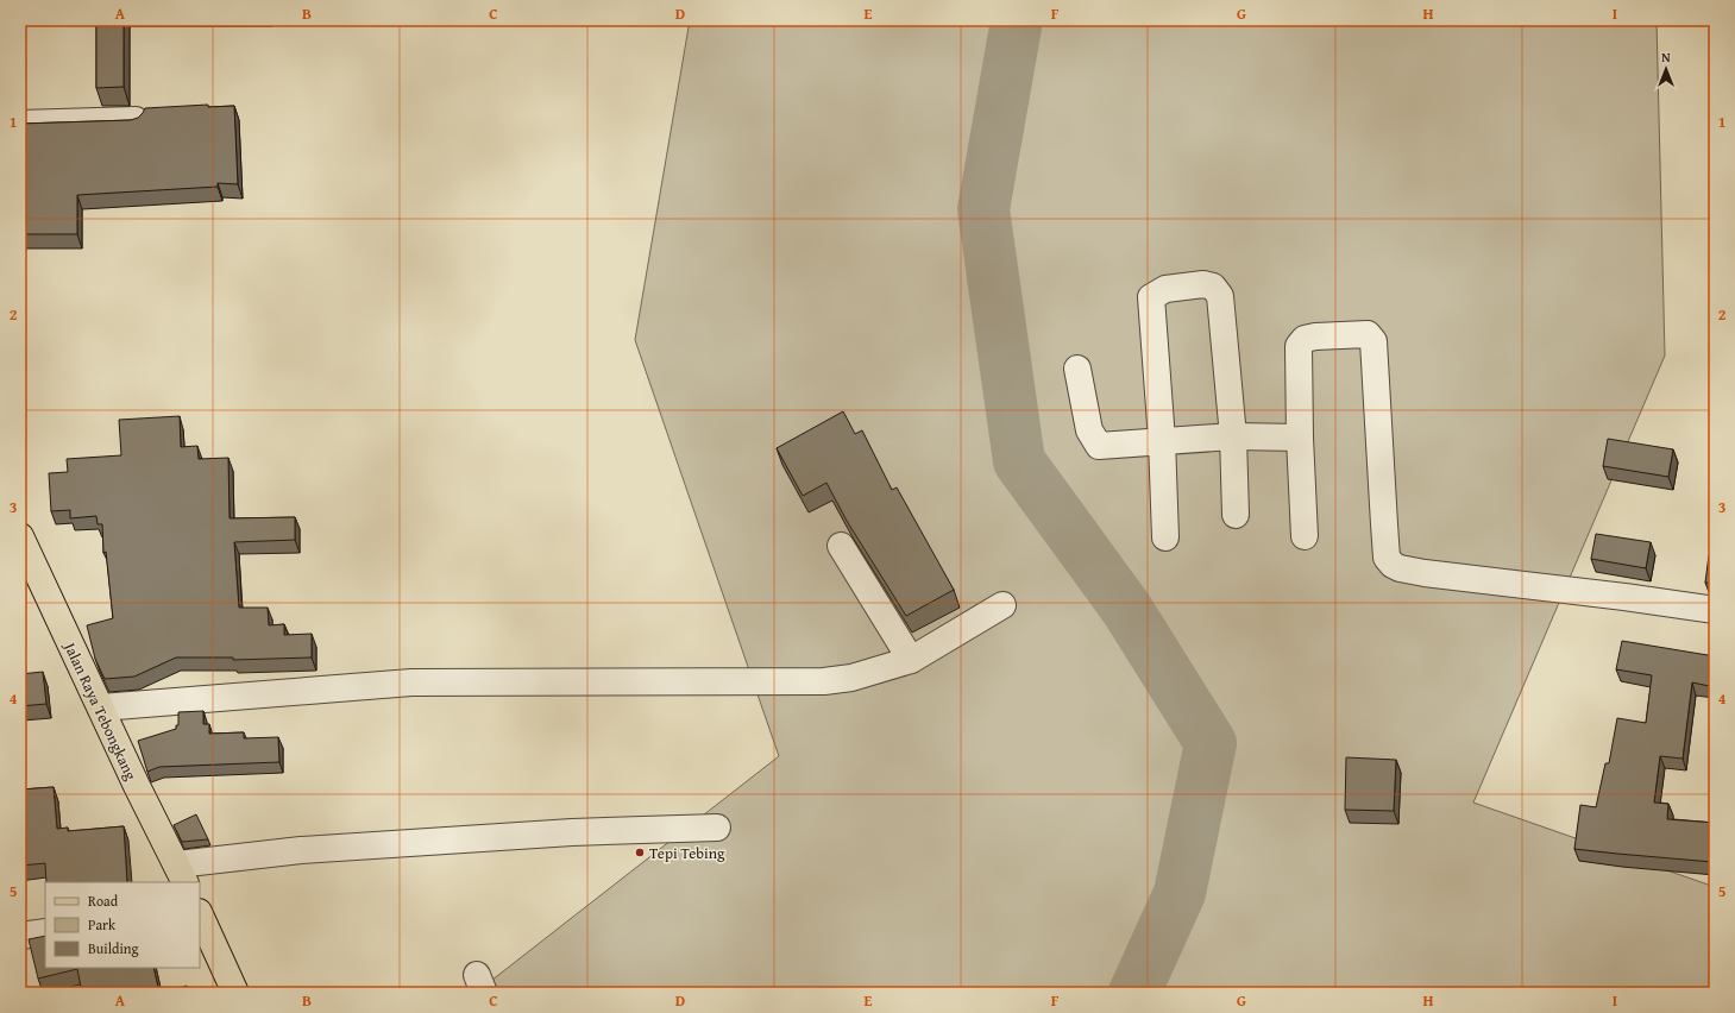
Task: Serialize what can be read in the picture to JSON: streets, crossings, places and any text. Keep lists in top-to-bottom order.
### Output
{
  "streets": {
    "main road": ["Jalan Raya Tebongkang"]
  },
  "places": ["Tepi Tebing"],
  "legend": ["Road", "Park", "Building"],
  "north": "top",
  "grid": {
    "columns": [
      "A",
      "B",
      "C",
      "D",
      "E",
      "F",
      "G",
      "H",
      "I"
    ],
    "rows": [
      "1",
      "2",
      "3",
      "4",
      "5"
    ]
  }
}
